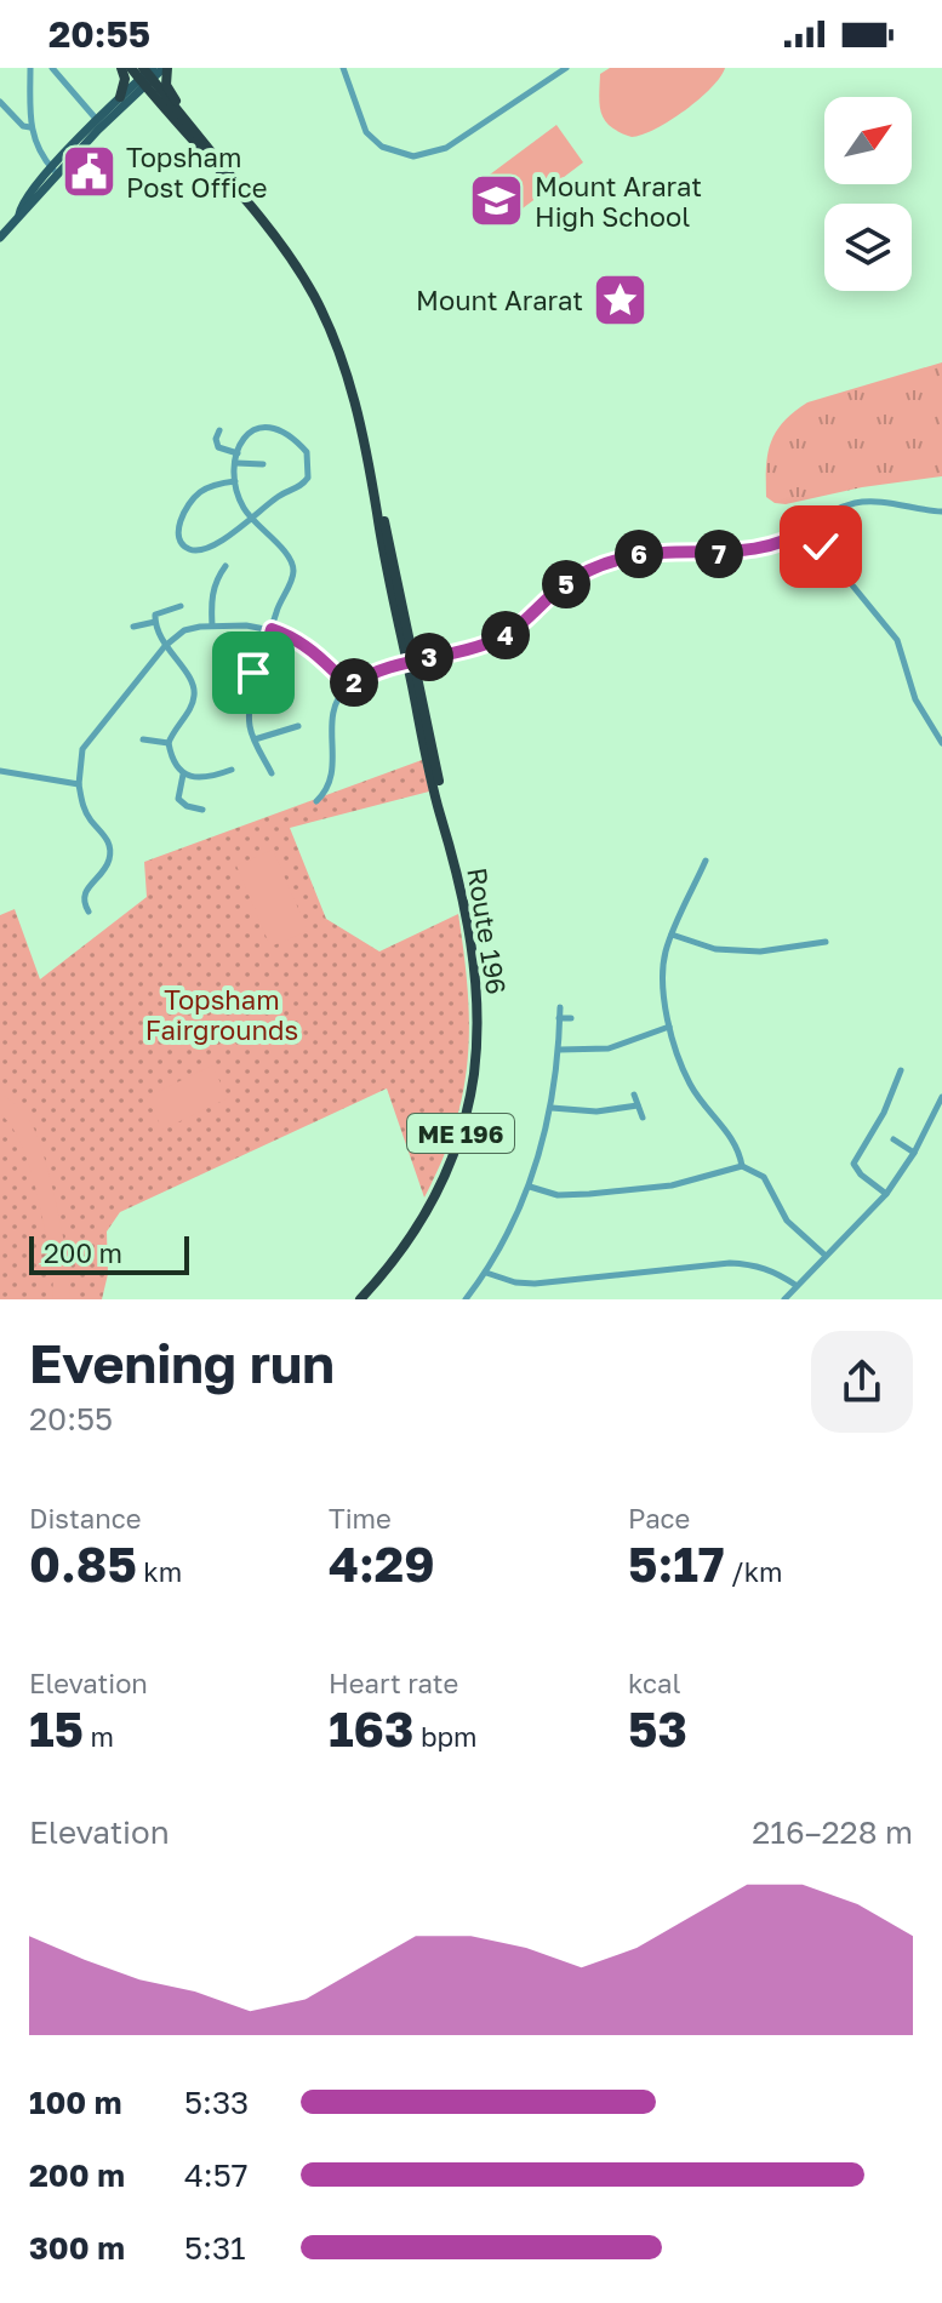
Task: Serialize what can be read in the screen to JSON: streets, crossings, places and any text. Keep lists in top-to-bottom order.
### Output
{
  "streets": {
    "highway": ["Route 196", "ME 196"]
  },
  "parks": ["Topsham Fairgrounds"],
  "places": {
    "public building": ["Topsham Post Office"],
    "school or university": ["Mount Ararat High School"],
    "place": ["Mount Ararat"]
  },
  "scale_bar": "200 m",
  "north": "top right",
  "page": {
    "status": "20:55",
    "pins": [
      "6",
      "7",
      "5",
      "4",
      "3",
      "2"
    ],
    "scale": "200 m",
    "heading": ["Evening run", "20:55"],
    "stats": [
      ["Distance", "0.85 km"],
      ["Time", "4:29"],
      ["Pace", "5:17 /km"],
      ["Elevation", "15 m"],
      ["Heart rate", "163 bpm"],
      ["kcal", "53"]
    ],
    "chart": ["Elevation", "216–228 m"],
    "list": [
      {
        "name": "100 m",
        "note": "5:33"
      },
      {
        "name": "200 m",
        "note": "4:57"
      },
      {
        "name": "300 m",
        "note": "5:31"
      }
    ]
  }
}
